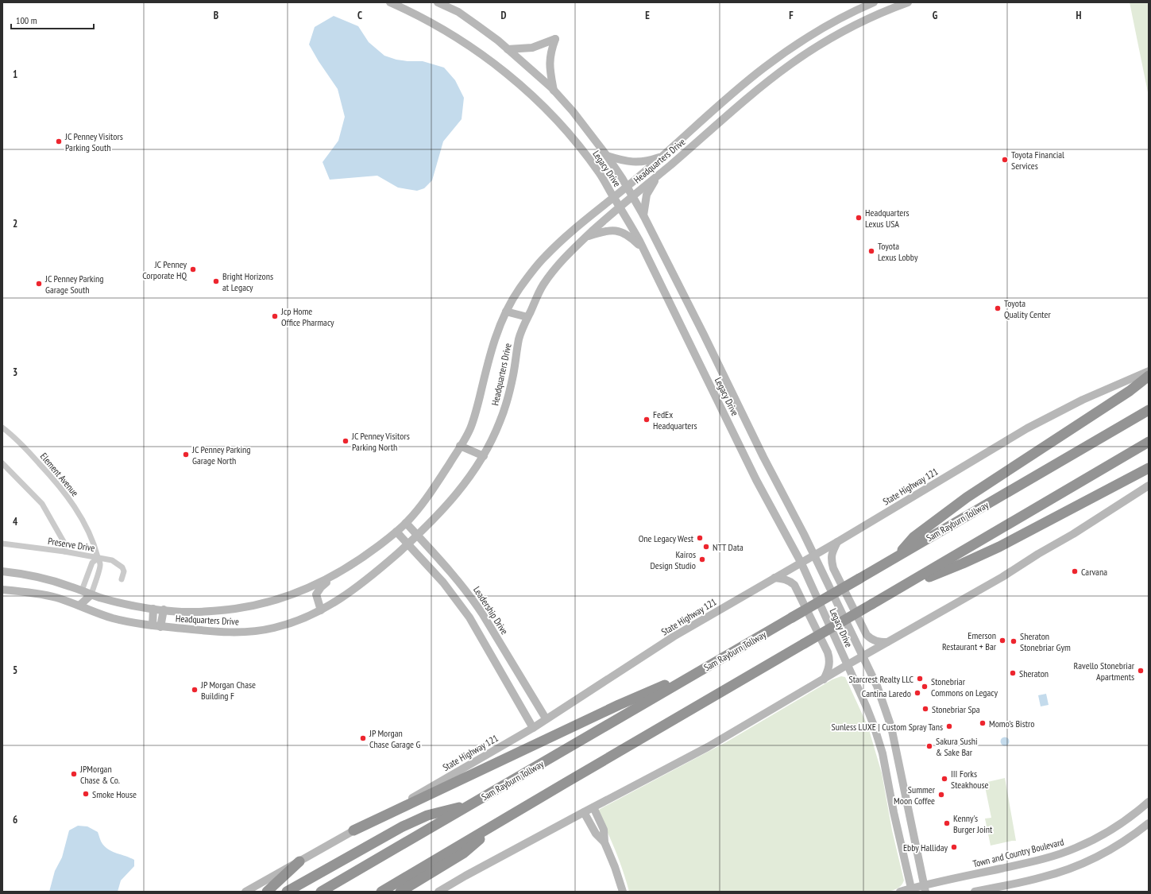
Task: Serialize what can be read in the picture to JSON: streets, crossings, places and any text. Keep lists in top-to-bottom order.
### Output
{
  "streets": {
    "highway": ["Sam Rayburn Tollway"],
    "main road": [
      "Headquarters Drive",
      "Legacy Drive",
      "State Highway 121",
      "Leadership Drive",
      "Town and Country Boulevard"
    ],
    "street": ["Element Avenue", "Preserve Drive"]
  },
  "crossings": [
    ["Headquarters Drive", "Legacy Drive"],
    ["Headquarters Drive", "Element Avenue"],
    ["Headquarters Drive", "Leadership Drive"],
    ["Legacy Drive", "State Highway 121"],
    ["Legacy Drive", "Town and Country Boulevard"],
    ["Element Avenue", "Preserve Drive"],
    ["State Highway 121", "Leadership Drive"]
  ],
  "places": [
    "JC Penney Visitors Parking South",
    "Toyota Financial Services",
    "Headquarters Lexus USA",
    "Toyota Lexus Lobby",
    "JC Penney Corporate HQ",
    "Bright Horizons at Legacy",
    "JC Penney Parking Garage South",
    "Toyota Quality Center",
    "Jcp Home Office Pharmacy",
    "FedEx Headquarters",
    "JC Penney Visitors Parking North",
    "JC Penney Parking Garage North",
    "One Legacy West",
    "NTT Data",
    "Kairos Design Studio",
    "Carvana",
    "Emerson Restaurant + Bar",
    "Sheraton Stonebriar Gym",
    "Ravello Stonebriar Apartments",
    "Sheraton",
    "Starcrest Realty LLC",
    "Stonebriar Commons on Legacy",
    "JP Morgan Chase Building F",
    "Cantina Laredo",
    "Stonebriar Spa",
    "Momo's Bistro",
    "Sunless LUXE | Custom Spray Tans",
    "JP Morgan Chase Garage G",
    "Sakura Sushi & Sake Bar",
    "JPMorgan Chase & Co.",
    "III Forks Steakhouse",
    "Smoke House",
    "Summer Moon Coffee",
    "Kenny's Burger Joint",
    "Ebby Halliday"
  ],
  "scale_bar": "100 m",
  "grid": {
    "columns": [
      "B",
      "C",
      "D",
      "E",
      "F",
      "G",
      "H"
    ],
    "rows": [
      "1",
      "2",
      "3",
      "4",
      "5",
      "6"
    ]
  }
}
